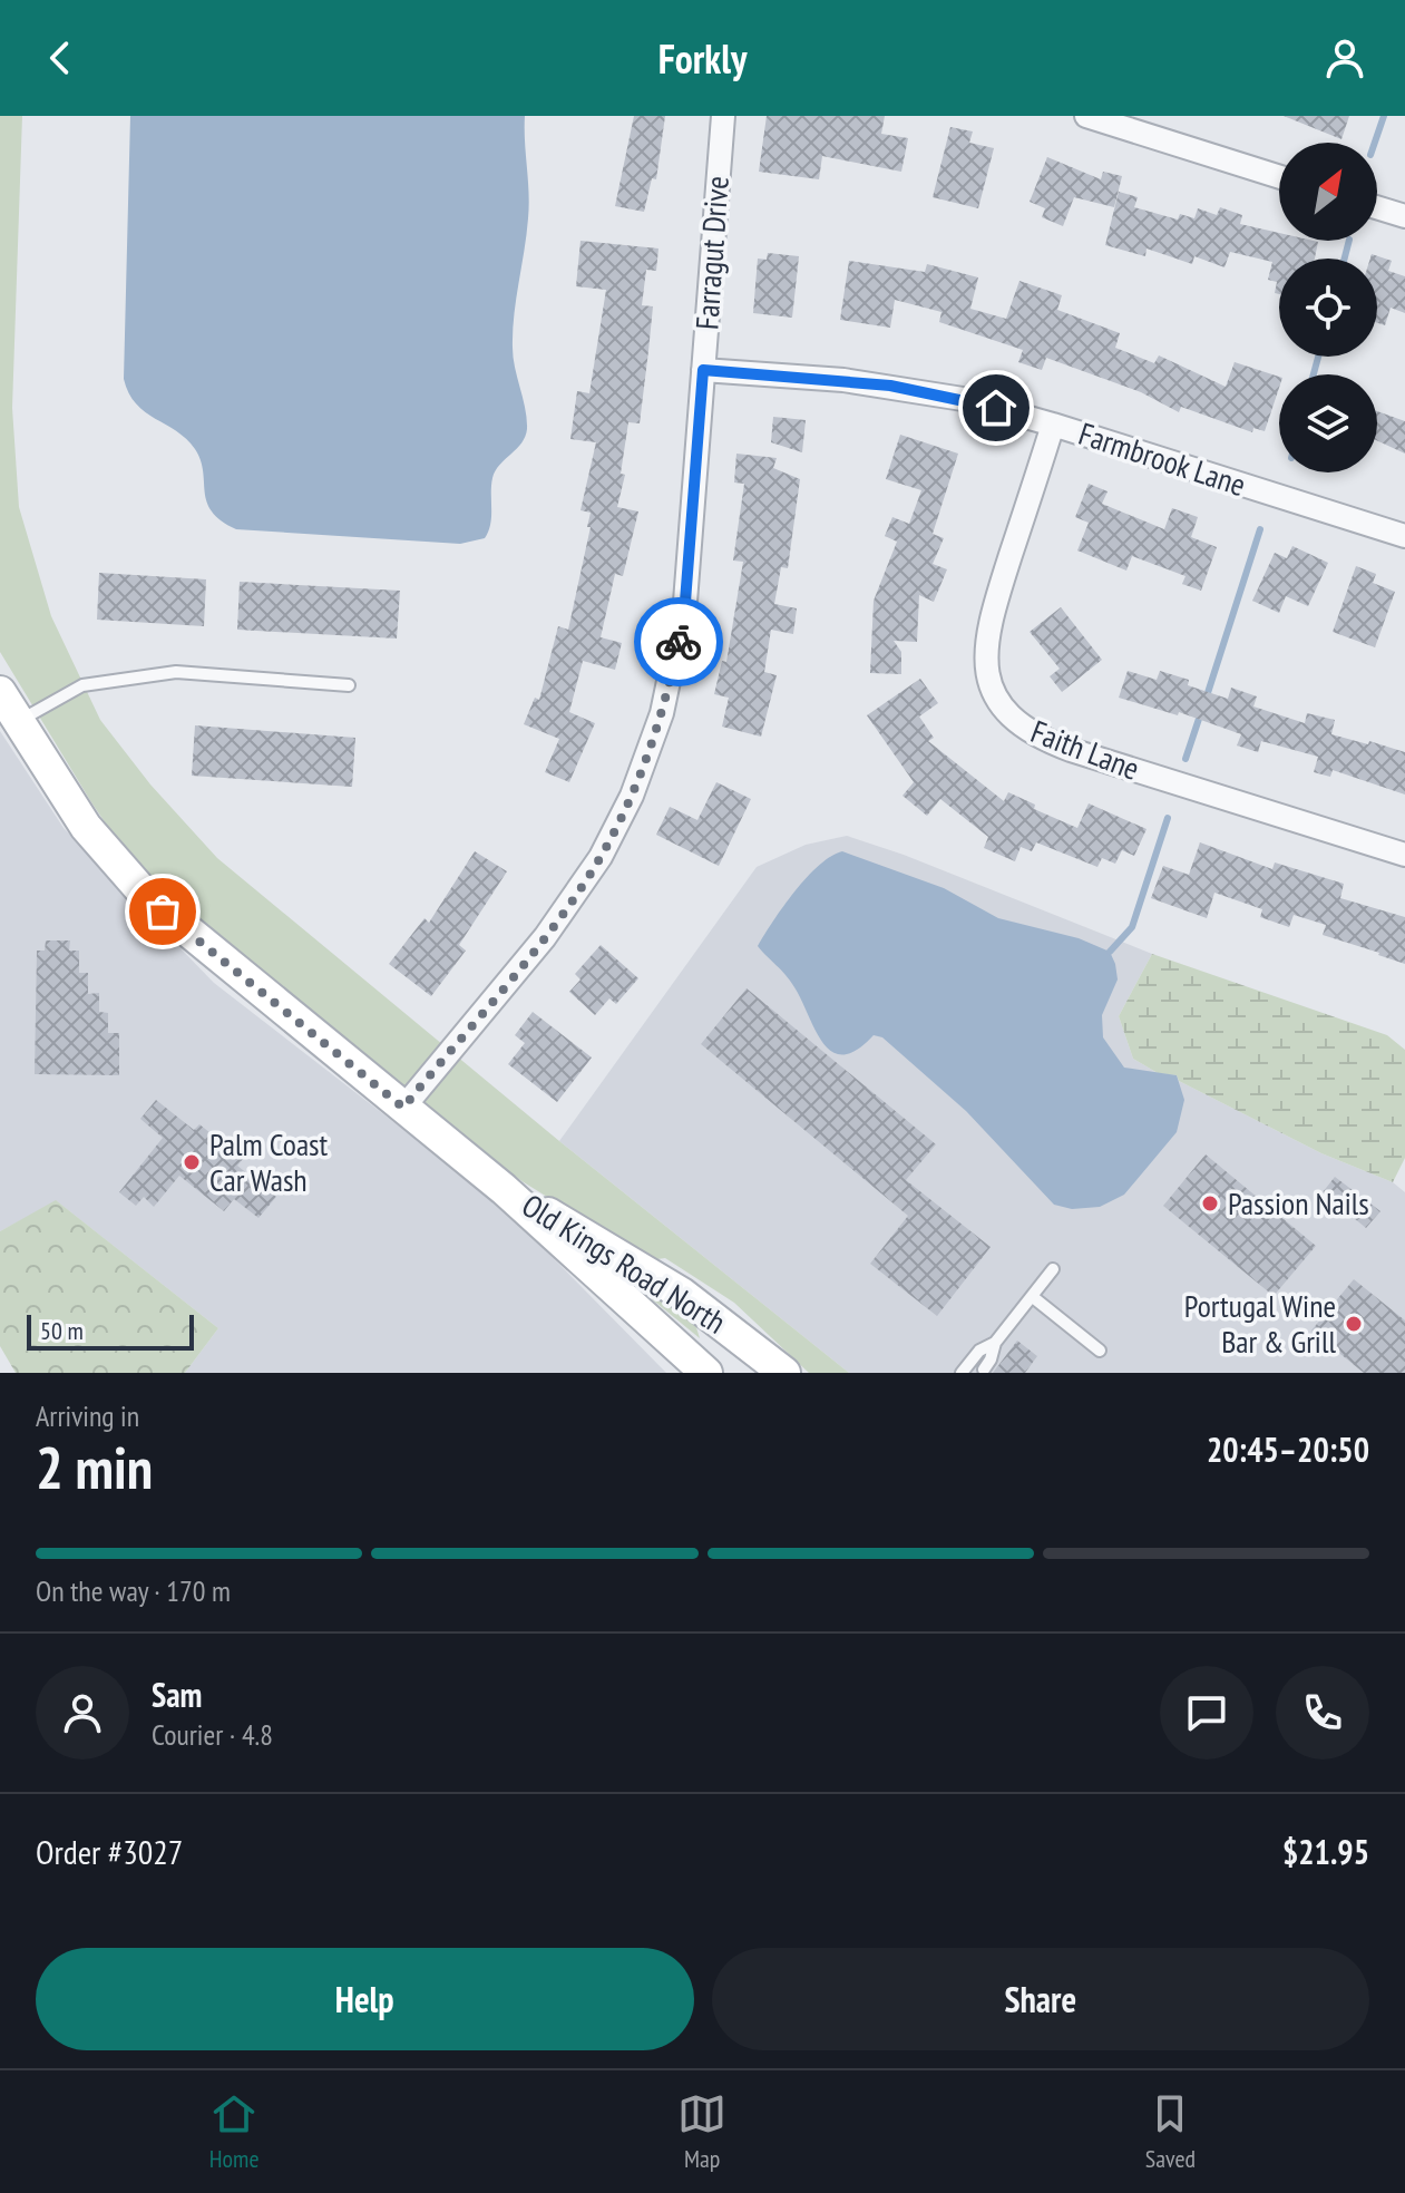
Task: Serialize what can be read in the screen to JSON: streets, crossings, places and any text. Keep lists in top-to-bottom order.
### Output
{
  "streets": {
    "street": [
      "Farragut Drive",
      "Farmbrook Lane",
      "Faith Lane",
      "Old Kings Road North"
    ]
  },
  "crossings": [
    ["Farragut Drive", "Farmbrook Lane"],
    ["Farragut Drive", "Old Kings Road North"],
    ["Farmbrook Lane", "Faith Lane"]
  ],
  "places": ["Palm Coast Car Wash", "Passion Nails", "Portugal Wine Bar & Grill"],
  "scale_bar": "50 m",
  "north": "top right",
  "page": {
    "header": "Forkly",
    "scale": "50 m",
    "heading": ["2 min", "Arriving in", "20:45–20:50"],
    "panel": [
      "Sam",
      "Courier · 4.8",
      "Order #3027",
      "$21.95"
    ],
    "bar": "On the way · 170 m",
    "buttons": ["Help", "Share"],
    "tabs": ["Home", "Map", "Saved"]
  }
}
